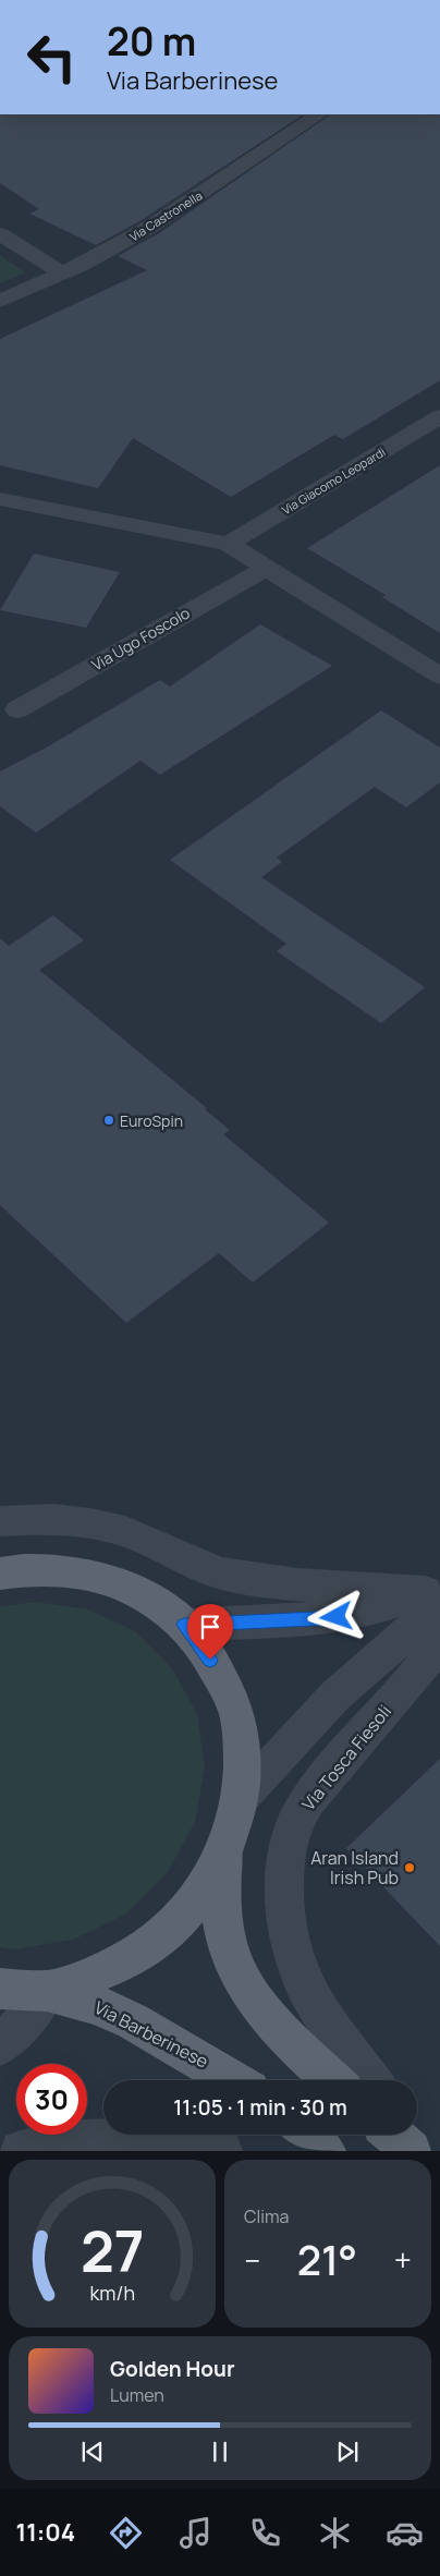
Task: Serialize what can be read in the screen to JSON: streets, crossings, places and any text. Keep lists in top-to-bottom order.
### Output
{
  "streets": {
    "main road": ["Via Barberinese"],
    "street": [
      "Via Castronella",
      "Via Giacomo Leopardi",
      "Via Ugo Foscolo",
      "Via Tosca Fiesoli"
    ]
  },
  "places": ["EuroSpin", "Aran Island Irish Pub"],
  "page": {
    "turn": ["20 m", "Via Barberinese"],
    "limit": "30",
    "trip": "11:05 · 1 min · 30 m",
    "tile": "Clima",
    "heat": ["−", "21°", "+"],
    "song": ["Golden Hour", "Lumen"],
    "tabs": "11:04",
    "gauge": ["27", "km/h"]
  }
}
